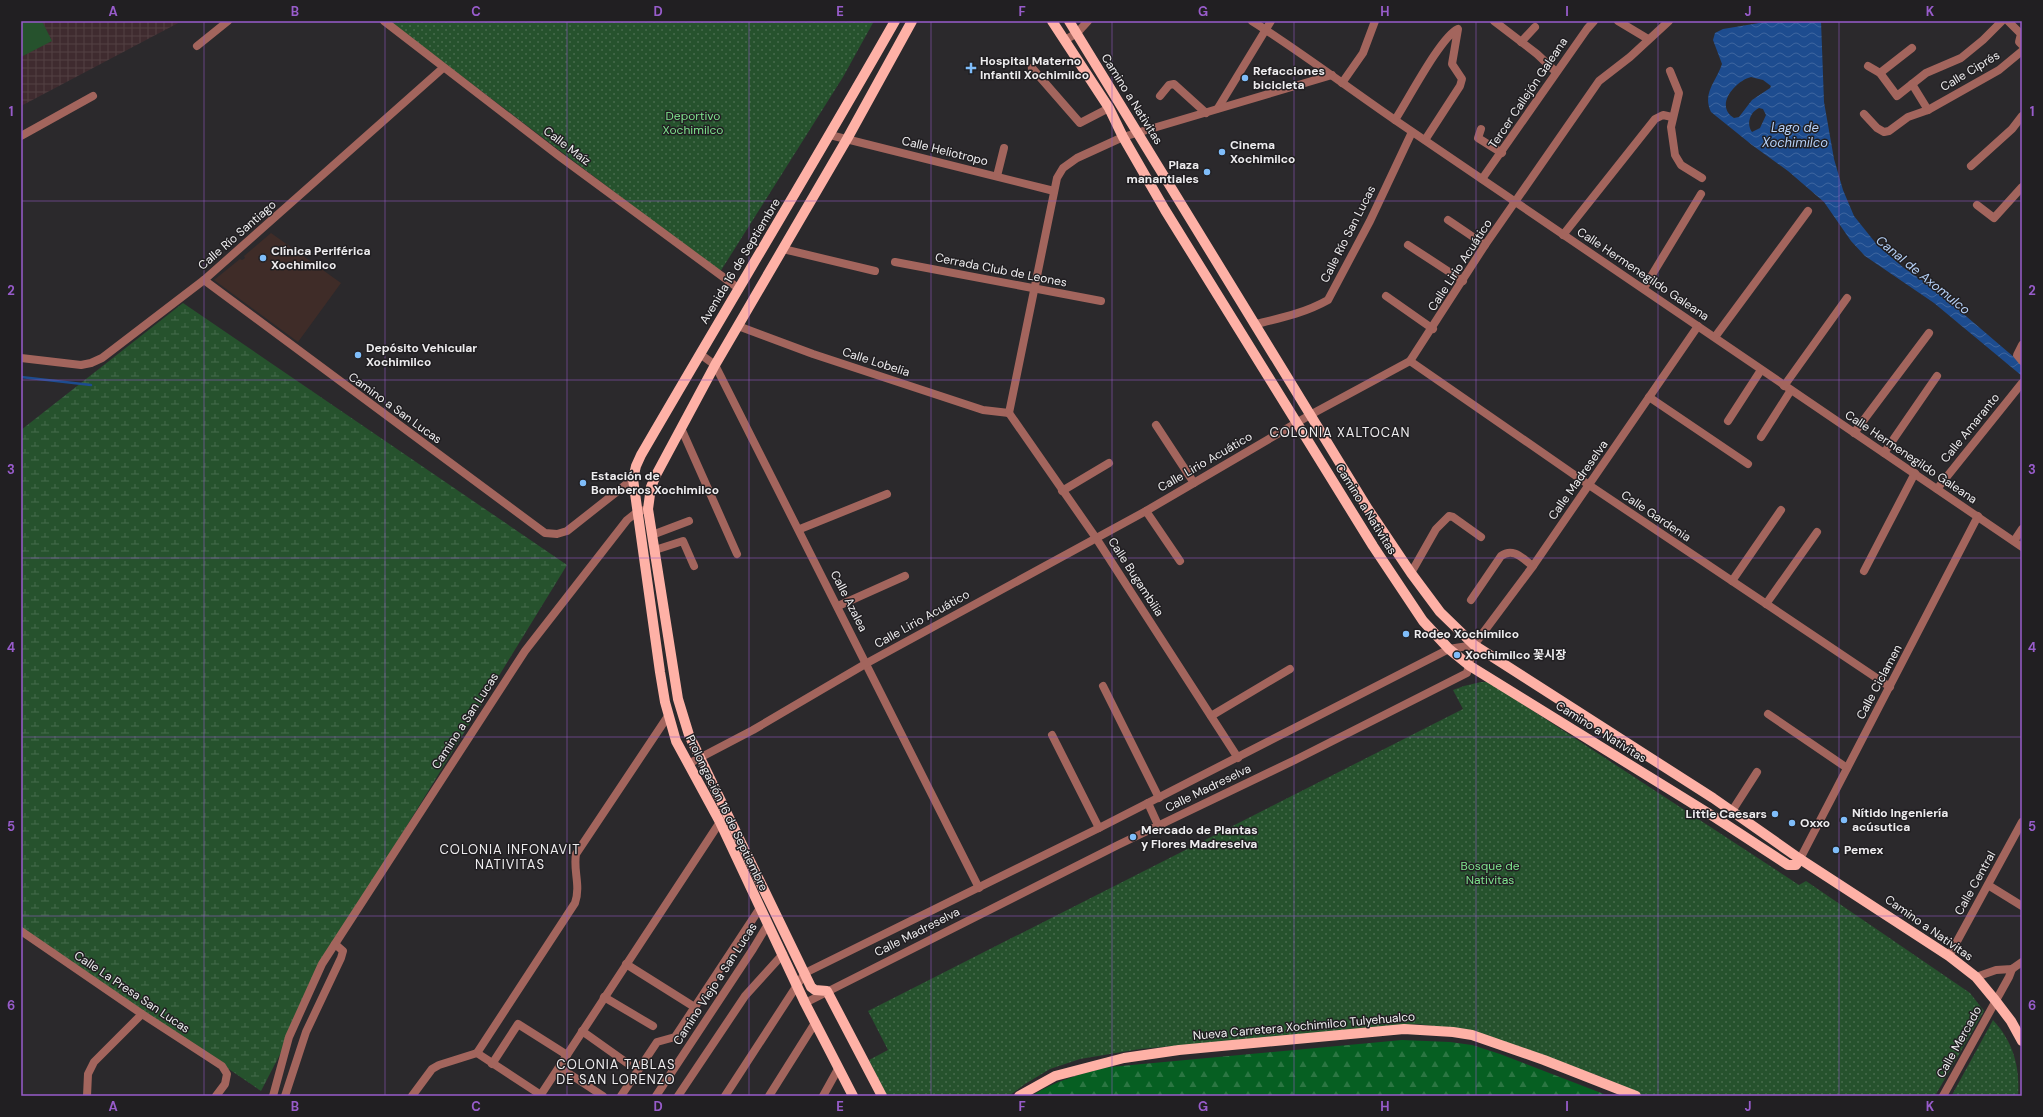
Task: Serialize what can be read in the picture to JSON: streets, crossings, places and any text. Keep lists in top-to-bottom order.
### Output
{
  "streets": {
    "main road": [
      "Camino a Nativitas",
      "Avenida 16 de Septiembre",
      "Prolongación 16 de Septiembre",
      "Nueva Carretera Xochimilco Tulyehualco"
    ],
    "street": [
      "Calle Ciprés",
      "Tercer Callejón Galeana",
      "Calle Maíz",
      "Calle Heliotropo",
      "Calle Río San Lucas",
      "Calle Río Santiago",
      "Calle Lirio Acuático",
      "Cerrada Club de Leones",
      "Calle Hermenegildo Galeana",
      "Calle Lobelia",
      "Camino a San Lucas",
      "Calle Amaranto",
      "Calle Madreselva",
      "Calle Gardenia",
      "Calle Bugambilia",
      "Calle Azalea",
      "Calle Ciclamen",
      "Calle Central",
      "Camino Viejo a San Lucas",
      "Calle La Presa San Lucas",
      "Calle Mercado"
    ]
  },
  "crossings": [
    ["Tercer Callejón Galeana", "Calle Hermenegildo Galeana"],
    ["Camino a Nativitas", "Calle Río San Lucas"],
    ["Camino a Nativitas", "Calle Lirio Acuático"],
    ["Camino a Nativitas", "Calle Madreselva"],
    ["Camino a Nativitas", "Calle Ciclamen"],
    ["Camino a Nativitas", "Calle Central"],
    ["Camino a Nativitas", "Calle Mercado"],
    ["Calle Maíz", "Calle Río Santiago"],
    ["Calle Maíz", "Avenida 16 de Septiembre"],
    ["Calle Heliotropo", "Avenida 16 de Septiembre"],
    ["Calle Río San Lucas", "Calle Hermenegildo Galeana"],
    ["Calle Río Santiago", "Camino a San Lucas"],
    ["Avenida 16 de Septiembre", "Camino a San Lucas"],
    ["Avenida 16 de Septiembre", "Calle Azalea"],
    ["Avenida 16 de Septiembre", "Prolongación 16 de Septiembre"],
    ["Calle Lirio Acuático", "Calle Hermenegildo Galeana"],
    ["Calle Lirio Acuático", "Calle Gardenia"],
    ["Calle Lirio Acuático", "Calle Bugambilia"],
    ["Calle Lirio Acuático", "Calle Azalea"],
    ["Calle Lirio Acuático", "Prolongación 16 de Septiembre"],
    ["Calle Hermenegildo Galeana", "Calle Amaranto"],
    ["Calle Hermenegildo Galeana", "Calle Madreselva"],
    ["Calle Hermenegildo Galeana", "Calle Ciclamen"],
    ["Calle Lobelia", "Calle Bugambilia"],
    ["Camino a San Lucas", "Prolongación 16 de Septiembre"],
    ["Calle Madreselva", "Calle Gardenia"],
    ["Calle Madreselva", "Calle Bugambilia"],
    ["Calle Madreselva", "Calle Azalea"],
    ["Calle Madreselva", "Prolongación 16 de Septiembre"],
    ["Calle Gardenia", "Calle Ciclamen"],
    ["Prolongación 16 de Septiembre", "Camino Viejo a San Lucas"]
  ],
  "districts": ["COLONIA XALTOCAN", "COLONIA INFONAVIT NATIVITAS", "COLONIA TABLAS DE SAN LORENZO"],
  "water": ["Lago de Xochimilco", "Canal de Axomulco"],
  "parks": ["Deportivo Xochimilco", "Bosque de Nativitas"],
  "places": {
    "health": ["Hospital Materno Infantil Xochimilco"],
    "other": [
      "Refacciones bicicleta",
      "Cinema Xochimilco",
      "Plaza manantiales",
      "Clínica Periférica Xochimilco",
      "Depósito Vehicular Xochimilco",
      "Estación de Bomberos Xochimilco",
      "Rodeo Xochimilco",
      "Xochimilco 꽃시장",
      "Little Caesars",
      "Nítido Ingeniería acúsutica",
      "Oxxo",
      "Mercado de Plantas y Flores Madreselva",
      "Pemex"
    ]
  },
  "grid": {
    "columns": [
      "A",
      "B",
      "C",
      "D",
      "E",
      "F",
      "G",
      "H",
      "I",
      "J",
      "K"
    ],
    "rows": [
      "1",
      "2",
      "3",
      "4",
      "5",
      "6"
    ]
  }
}
